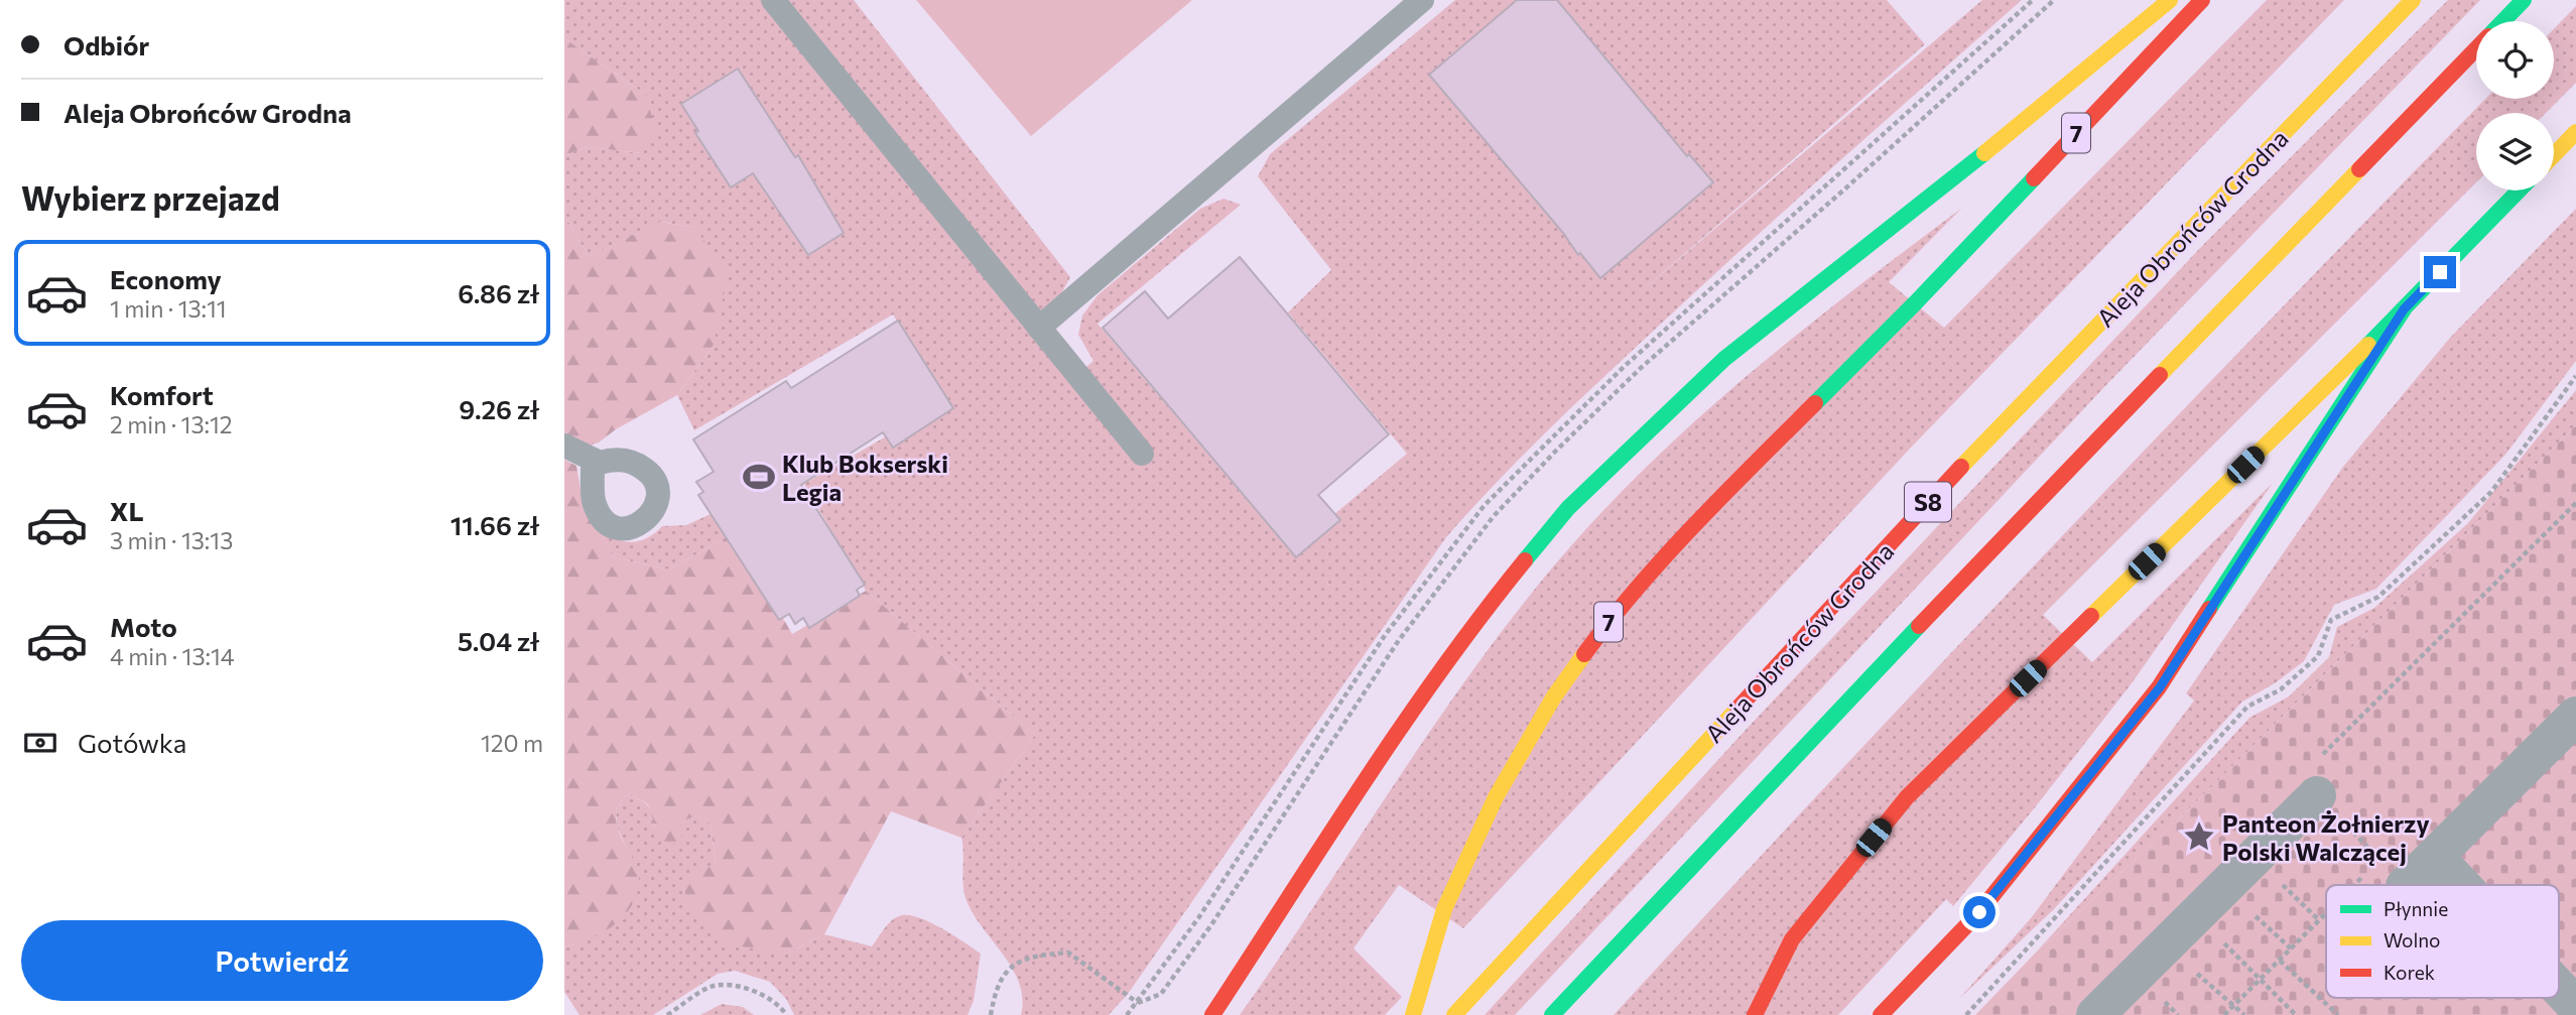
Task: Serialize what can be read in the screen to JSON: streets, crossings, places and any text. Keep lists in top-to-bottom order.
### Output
{
  "streets": {
    "main road": ["7", "Aleja Obrońców Grodna", "S8"]
  },
  "places": {
    "sports": ["Klub Bokserski Legia"],
    "place": ["Panteon Żołnierzy Polski Walczącej"]
  },
  "legend": ["Płynnie", "Wolno", "Korek"],
  "page": {
    "banner": ["Odbiór", "Aleja Obrońców Grodna"],
    "heading": "Wybierz przejazd",
    "list": [
      {
        "name": "Economy",
        "note": "1 min · 13:11",
        "value": "6.86 zł"
      },
      {
        "name": "Komfort",
        "note": "2 min · 13:12",
        "value": "9.26 zł"
      },
      {
        "name": "XL",
        "note": "3 min · 13:13",
        "value": "11.66 zł"
      },
      {
        "name": "Moto",
        "note": "4 min · 13:14",
        "value": "5.04 zł"
      }
    ],
    "pay": ["Gotówka", "120 m"],
    "buttons": "Potwierdź"
  }
}
